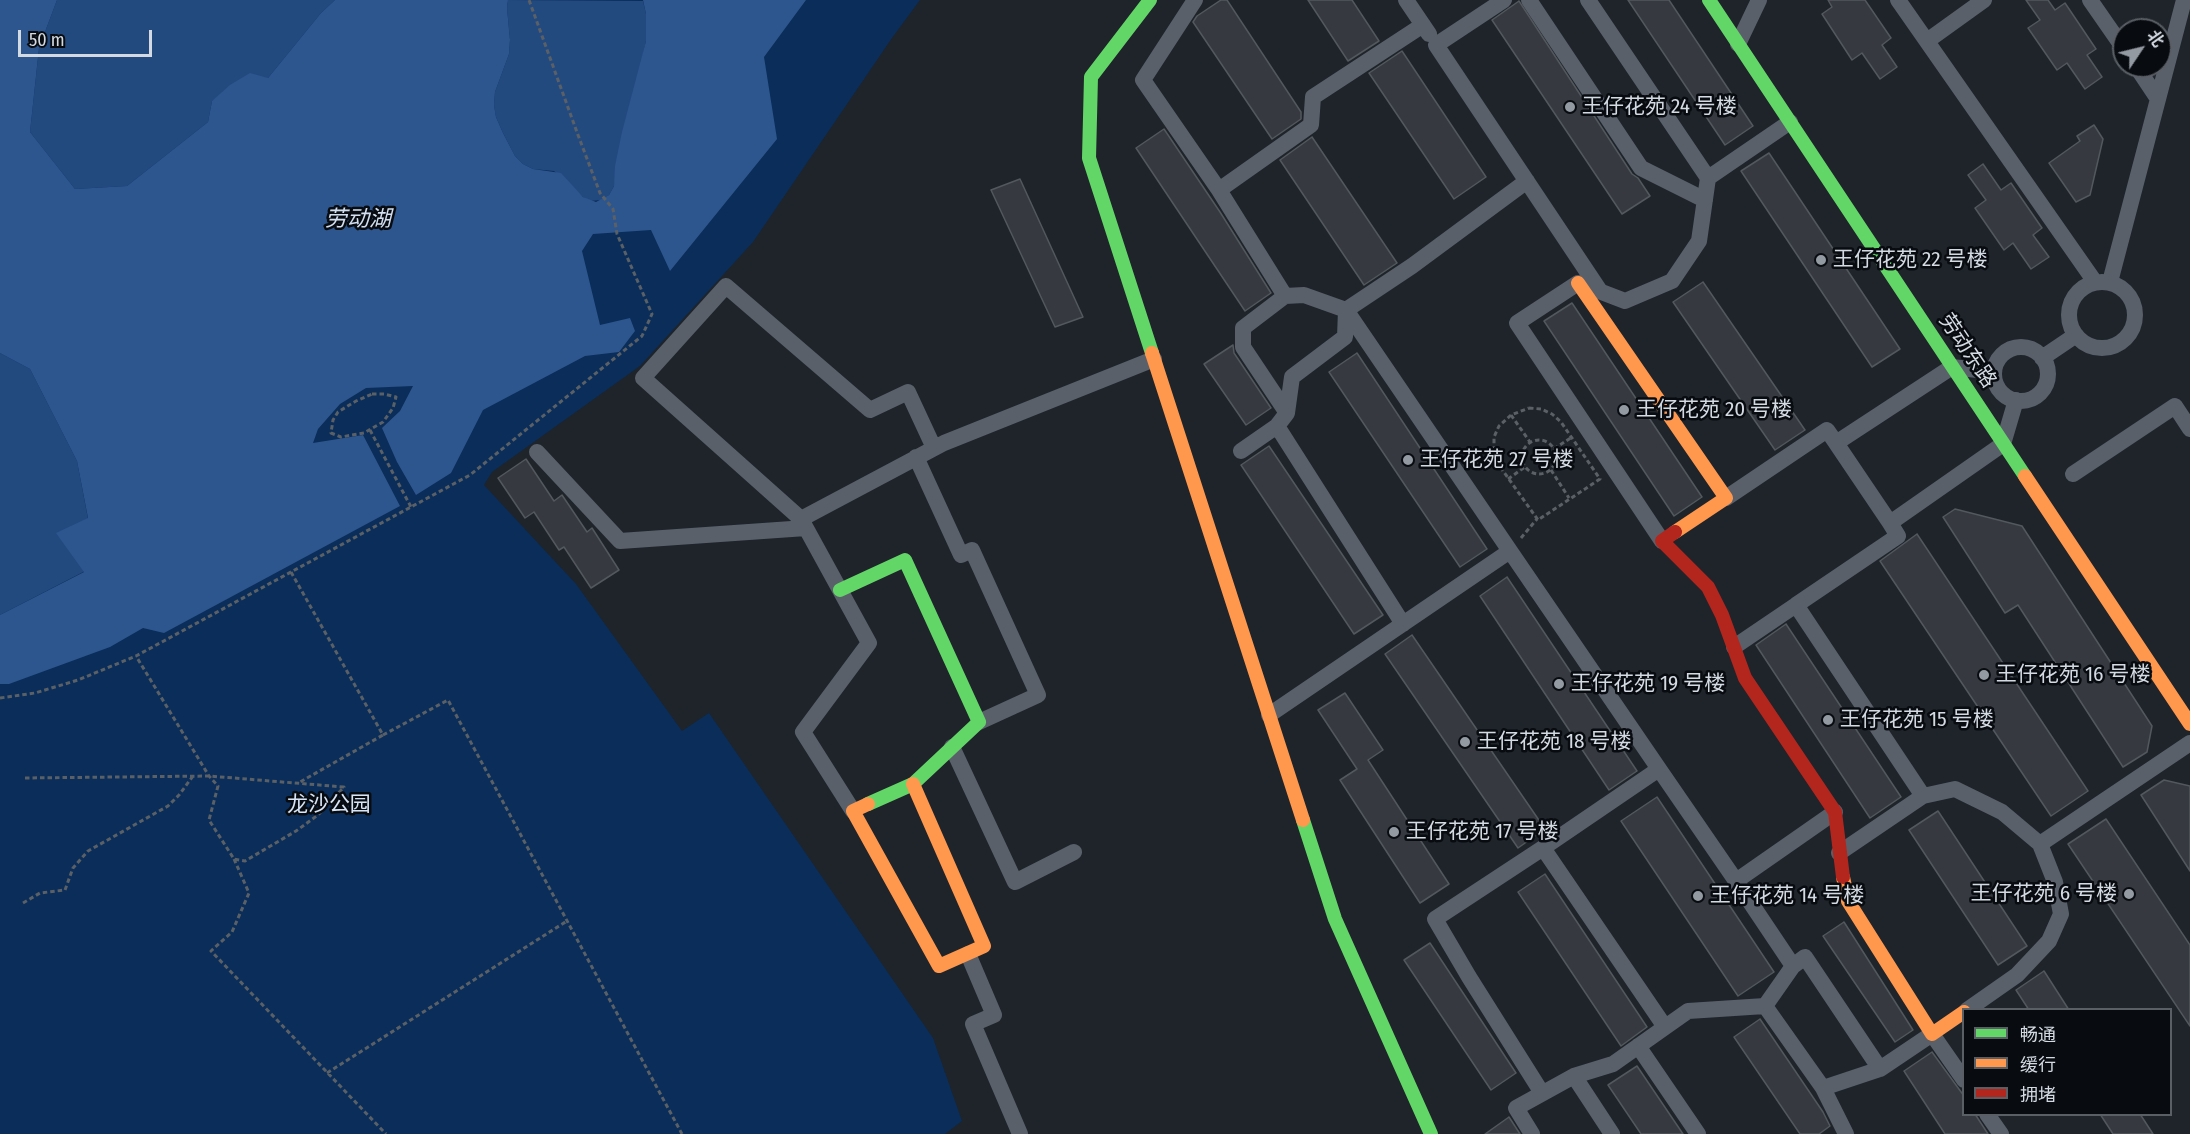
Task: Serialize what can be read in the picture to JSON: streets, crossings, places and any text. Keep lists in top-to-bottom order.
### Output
{
  "streets": {
    "street": ["劳动东路"]
  },
  "water": ["劳动湖"],
  "parks": ["龙沙公园"],
  "places": [
    "王仔花苑 24 号楼",
    "王仔花苑 22 号楼",
    "王仔花苑 20 号楼",
    "王仔花苑 27 号楼",
    "王仔花苑 16 号楼",
    "王仔花苑 19 号楼",
    "王仔花苑 15 号楼",
    "王仔花苑 18 号楼",
    "王仔花苑 17 号楼",
    "王仔花苑 6 号楼",
    "王仔花苑 14 号楼"
  ],
  "legend": ["畅通", "缓行", "拥堵"],
  "scale_bar": "50 m",
  "north": "top right"
}
